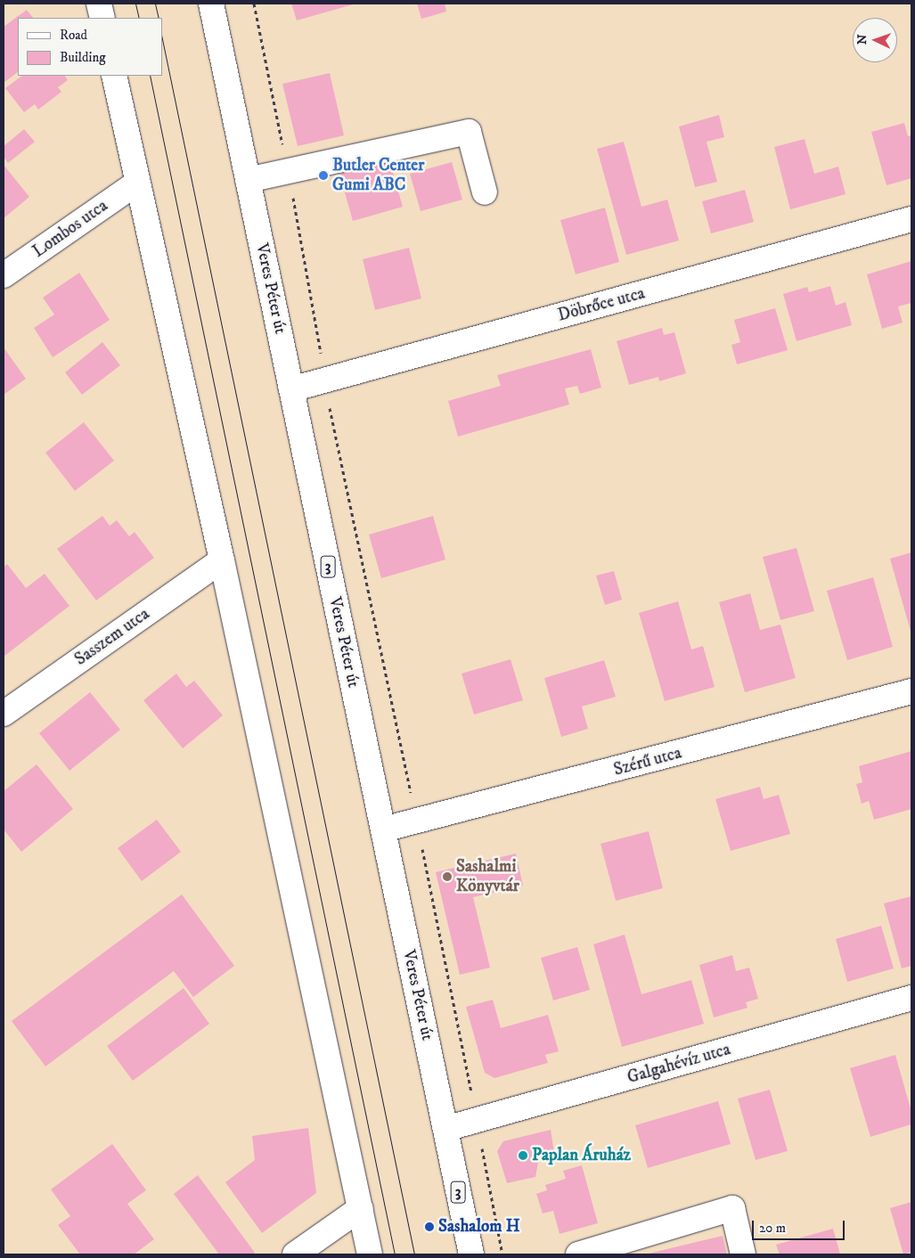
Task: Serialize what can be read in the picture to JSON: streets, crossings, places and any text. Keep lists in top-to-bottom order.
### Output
{
  "streets": {
    "street": [
      "Lombos utca",
      "Veres Péter út",
      "Döbrőce utca",
      "3",
      "Sasszem utca",
      "Szérű utca",
      "Galgahévíz utca"
    ]
  },
  "crossings": [
    ["Veres Péter út", "Döbrőce utca"],
    ["Veres Péter út", "Szérű utca"],
    ["Veres Péter út", "Galgahévíz utca"]
  ],
  "places": [
    "Butler Center Gumi ABC",
    "Sashalmi Könyvtár",
    "Paplan Áruház",
    "Sashalom H"
  ],
  "legend": ["Road", "Building"],
  "scale_bar": "20 m",
  "north": "left"
}
